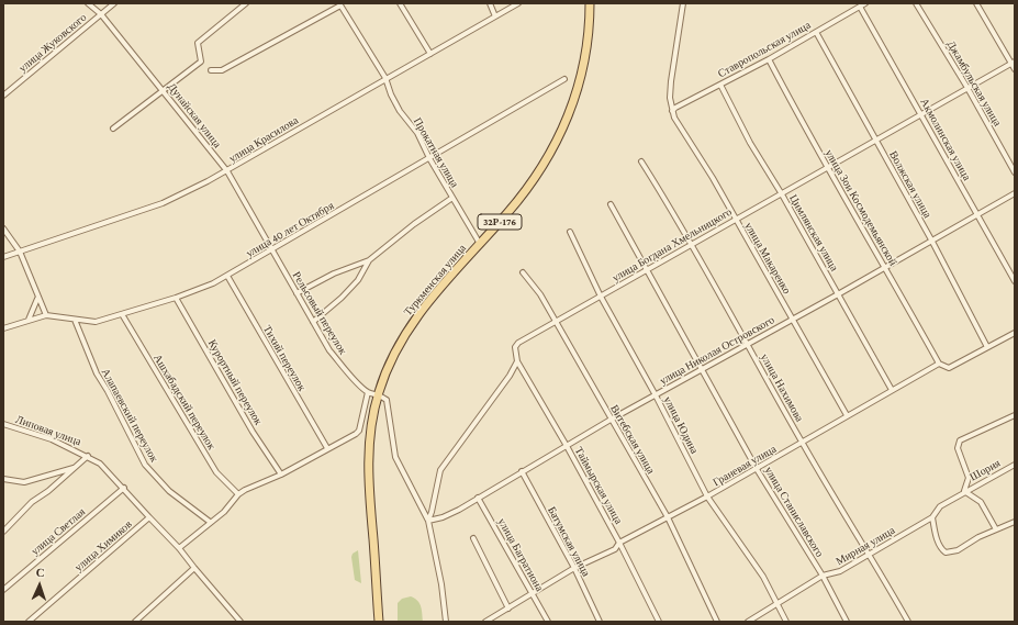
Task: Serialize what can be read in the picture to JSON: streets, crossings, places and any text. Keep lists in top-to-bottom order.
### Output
{
  "streets": {
    "main road": ["32Р-176", "Туркменская улица"],
    "street": [
      "улица Жуковского",
      "Ставропольская улица",
      "Джамбульская улица",
      "Дунайская улица",
      "улица Красилова",
      "Акмолинская улица",
      "Прокатная улица",
      "Волжская улица",
      "улица Зои Космодемьянской",
      "улица 40 лет Октября",
      "Цимлянская улица",
      "улица Богдана Хмельницкого",
      "улица Макаренко",
      "Рельсовый переулок",
      "улица Николая Островского",
      "Тихий переулок",
      "Курортный переулок",
      "улица Нахимова",
      "Ашхабадский переулок",
      "Алапаевский переулок",
      "улица Юдина",
      "Липовая улица",
      "Витебская улица",
      "Граневая улица",
      "Шория",
      "Таймырская улица",
      "улица Станиславского",
      "улица Светлая",
      "Батумская улица",
      "улица Химиков",
      "Мирная улица",
      "улица Багратиона"
    ]
  },
  "crossings": [
    ["улица Жуковского", "Дунайская улица"],
    ["Ставропольская улица", "Акмолинская улица"],
    ["Ставропольская улица", "Волжская улица"],
    ["Ставропольская улица", "улица Зои Космодемьянской"],
    ["Ставропольская улица", "Цимлянская улица"],
    ["Ставропольская улица", "улица Макаренко"],
    ["Джамбульская улица", "улица Богдана Хмельницкого"],
    ["Дунайская улица", "улица Красилова"],
    ["Дунайская улица", "улица 40 лет Октября"],
    ["Дунайская улица", "Рельсовый переулок"],
    ["улица Красилова", "Прокатная улица"],
    ["Акмолинская улица", "улица Богдана Хмельницкого"],
    ["Акмолинская улица", "улица Николая Островского"],
    ["Прокатная улица", "улица 40 лет Октября"],
    ["Прокатная улица", "Туркменская улица"],
    ["Волжская улица", "улица Богдана Хмельницкого"],
    ["Волжская улица", "улица Николая Островского"],
    ["Волжская улица", "Граневая улица"],
    ["улица Зои Космодемьянской", "улица Богдана Хмельницкого"],
    ["улица Зои Космодемьянской", "улица Николая Островского"],
    ["улица Зои Космодемьянской", "Граневая улица"],
    ["улица 40 лет Октября", "Рельсовый переулок"],
    ["улица 40 лет Октября", "Тихий переулок"],
    ["улица 40 лет Октября", "Курортный переулок"],
    ["улица 40 лет Октября", "Ашхабадский переулок"],
    ["улица 40 лет Октября", "Алапаевский переулок"],
    ["Цимлянская улица", "улица Богдана Хмельницкого"],
    ["Цимлянская улица", "улица Николая Островского"],
    ["Цимлянская улица", "Граневая улица"],
    ["улица Богдана Хмельницкого", "улица Макаренко"],
    ["улица Богдана Хмельницкого", "улица Николая Островского"],
    ["улица Богдана Хмельницкого", "улица Нахимова"],
    ["улица Богдана Хмельницкого", "улица Юдина"],
    ["улица Богдана Хмельницкого", "Витебская улица"],
    ["улица Богдана Хмельницкого", "Таймырская улица"],
    ["улица Богдана Хмельницкого", "улица Станиславского"],
    ["улица Макаренко", "улица Николая Островского"],
    ["улица Макаренко", "Граневая улица"],
    ["улица Николая Островского", "улица Нахимова"],
    ["улица Николая Островского", "улица Юдина"],
    ["улица Николая Островского", "Витебская улица"],
    ["улица Николая Островского", "Таймырская улица"],
    ["улица Николая Островского", "улица Станиславского"],
    ["улица Николая Островского", "Батумская улица"],
    ["улица Николая Островского", "улица Багратиона"],
    ["улица Нахимова", "Граневая улица"],
    ["улица Нахимова", "Мирная улица"],
    ["улица Юдина", "Граневая улица"],
    ["улица Юдина", "Мирная улица"],
    ["Липовая улица", "улица Светлая"],
    ["Липовая улица", "улица Химиков"],
    ["Витебская улица", "Граневая улица"],
    ["Граневая улица", "Таймырская улица"],
    ["Граневая улица", "улица Станиславского"],
    ["Граневая улица", "Батумская улица"],
    ["Граневая улица", "улица Багратиона"],
    ["Шория", "Мирная улица"],
    ["улица Станиславского", "Мирная улица"]
  ],
  "north": "top"
}
